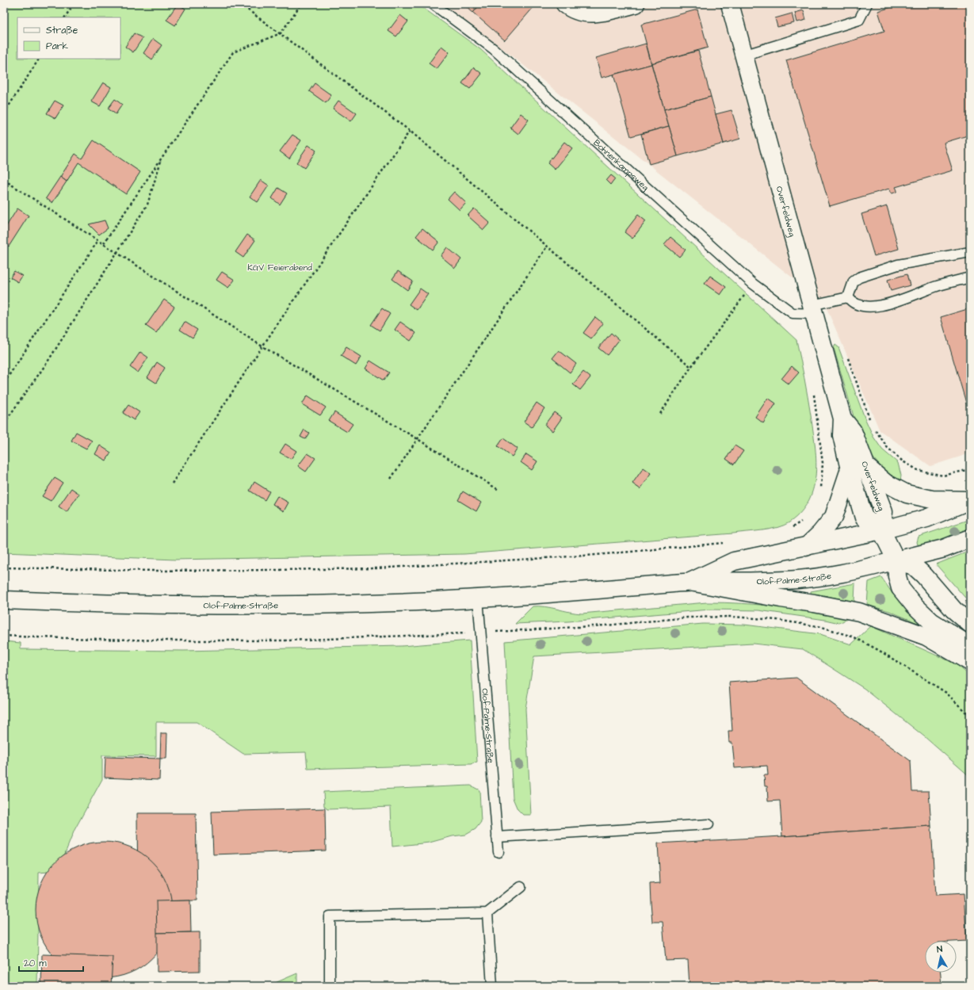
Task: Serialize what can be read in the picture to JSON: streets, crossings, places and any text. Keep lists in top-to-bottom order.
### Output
{
  "streets": {
    "main road": ["Overfeldweg", "Olof-Palme-Straße"],
    "lane": ["Bohnenkampsweg"]
  },
  "crossings": [
    ["Bohnenkampsweg", "Overfeldweg"],
    ["Overfeldweg", "Olof-Palme-Straße"]
  ],
  "parks": ["KGV Feierabend"],
  "legend": ["Straße", "Park"],
  "scale_bar": "20 m",
  "north": "top"
}
